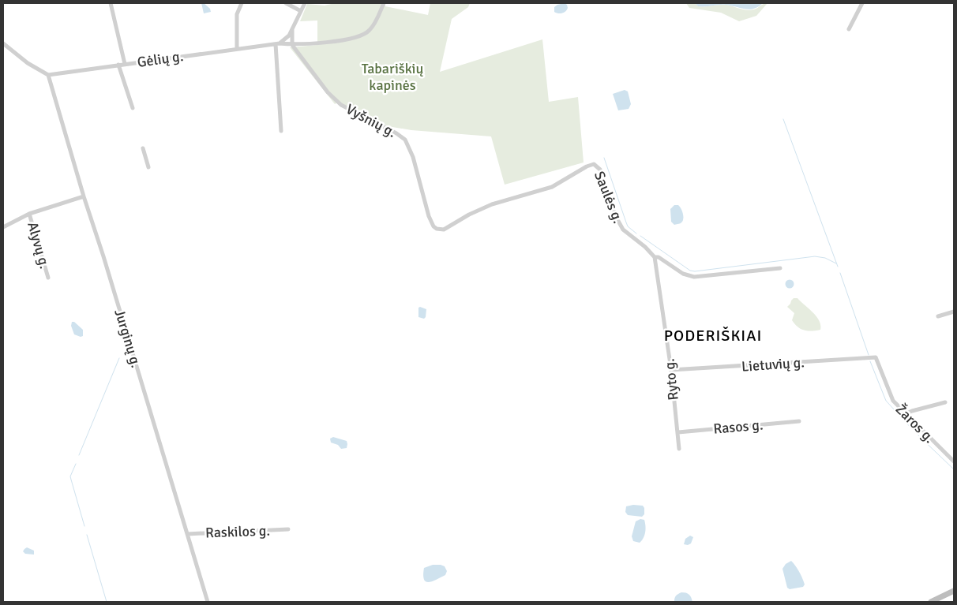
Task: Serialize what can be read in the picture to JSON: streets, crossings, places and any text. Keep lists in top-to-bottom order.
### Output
{
  "streets": {
    "street": [
      "Gėlių g.",
      "Vyšnių g.",
      "Saulės g.",
      "Alyvų g.",
      "Jurginų g.",
      "Lietuvių g.",
      "Ryto g.",
      "Žaros g.",
      "Rasos g.",
      "Raskilos g."
    ]
  },
  "crossings": [
    ["Gėlių g.", "Vyšnių g."],
    ["Gėlių g.", "Jurginų g."],
    ["Vyšnių g.", "Saulės g."],
    ["Saulės g.", "Ryto g."],
    ["Jurginų g.", "Raskilos g."],
    ["Lietuvių g.", "Ryto g."],
    ["Lietuvių g.", "Žaros g."],
    ["Ryto g.", "Rasos g."]
  ],
  "districts": ["PODERIŠKIAI"],
  "parks": ["Tabariškių kapinės"]
}
